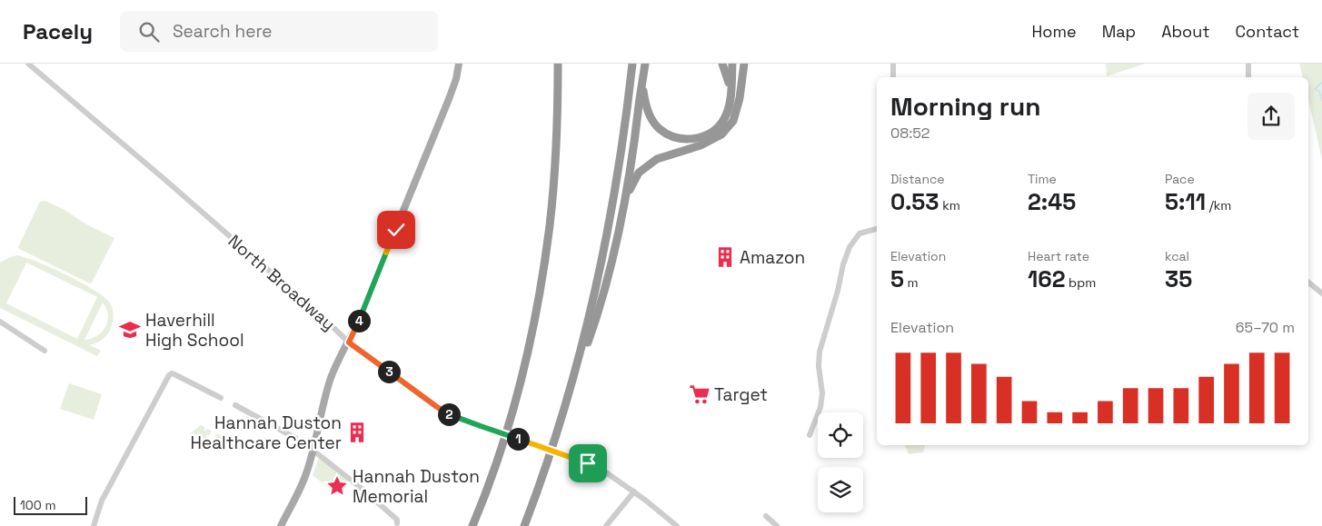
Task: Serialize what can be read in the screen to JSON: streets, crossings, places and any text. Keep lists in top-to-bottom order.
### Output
{
  "streets": {
    "street": ["North Broadway"]
  },
  "places": {
    "building": ["Amazon", "Hannah Duston Healthcare Center"],
    "school or university": ["Haverhill High School"],
    "supermarket": ["Target"],
    "place": ["Hannah Duston Memorial"]
  },
  "scale_bar": "100 m",
  "page": {
    "header": "Pacely",
    "search": "Search here",
    "nav": [
      "Home",
      "Map",
      "About",
      "Contact"
    ],
    "heading": ["Morning run", "08:52"],
    "stats": [
      ["Distance", "0.53 km"],
      ["Time", "2:45"],
      ["Pace", "5:11 /km"],
      ["Elevation", "5 m"],
      ["Heart rate", "162 bpm"],
      ["kcal", "35"]
    ],
    "chart": ["Elevation", "65–70 m"],
    "pins": [
      "4",
      "3",
      "2",
      "1"
    ],
    "scale": "100 m"
  }
}
